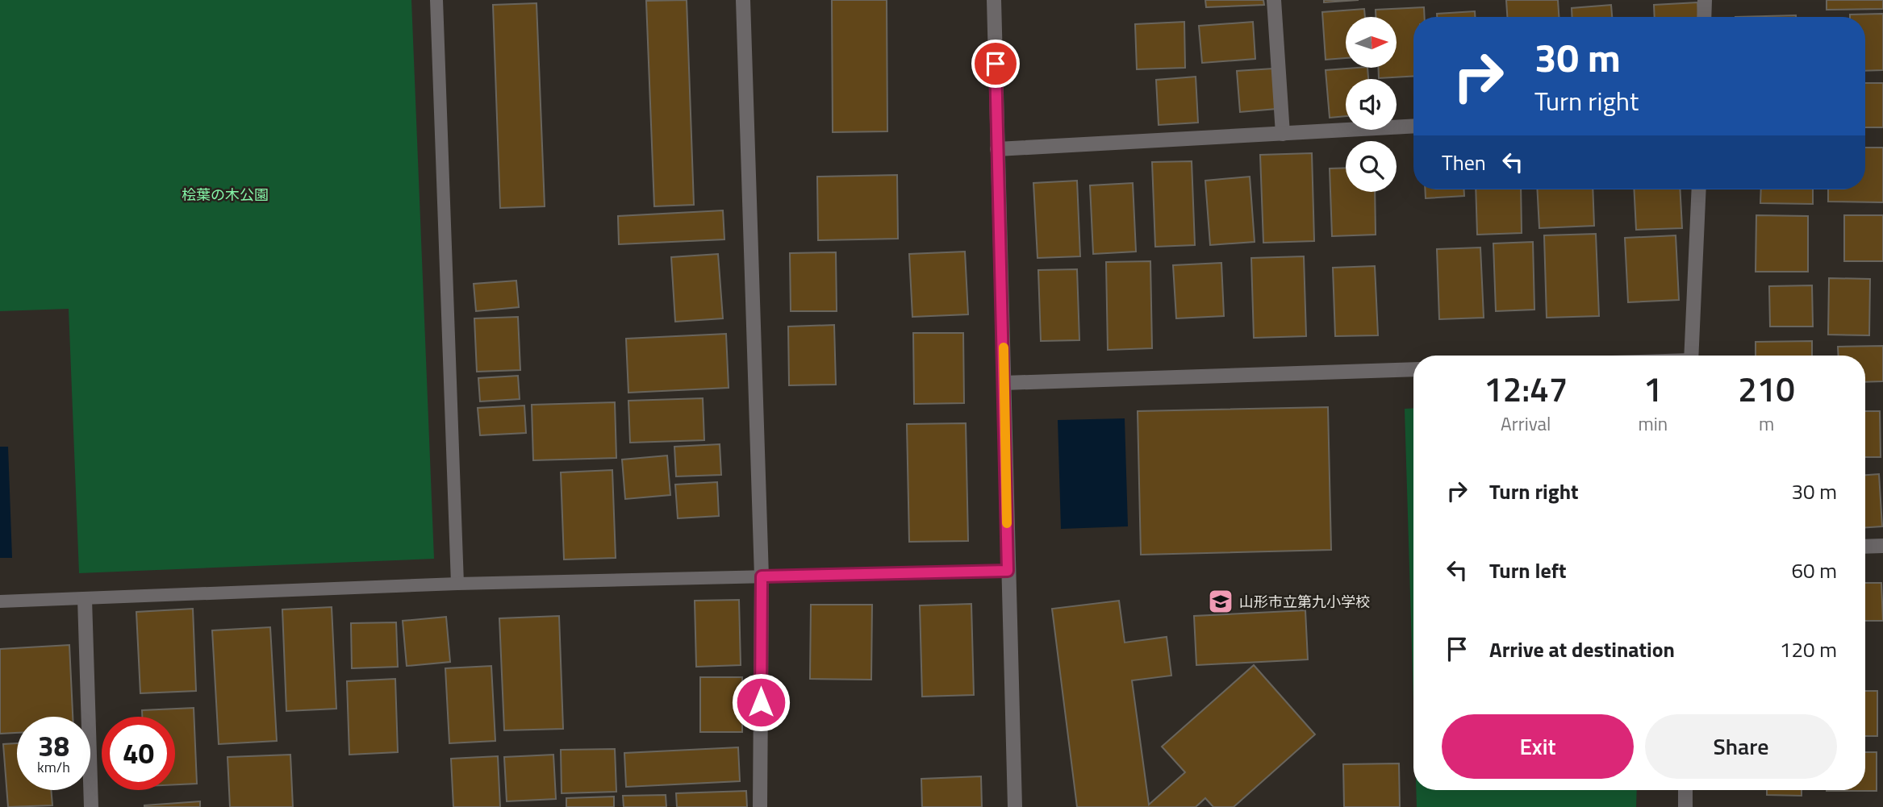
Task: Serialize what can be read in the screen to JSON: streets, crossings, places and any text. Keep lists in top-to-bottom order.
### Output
{
  "parks": ["桧葉の木公園"],
  "places": {
    "school or university": ["山形市立第九小学校"]
  },
  "north": "right",
  "page": {
    "turn": ["30 m", "Turn right"],
    "then": "Then",
    "eta": [
      "12:47",
      "Arrival",
      "1",
      "min",
      "210",
      "m"
    ],
    "list": [
      {
        "name": "Turn right",
        "value": "30 m"
      },
      {
        "name": "Turn left",
        "value": "60 m"
      },
      {
        "name": "Arrive at destination",
        "value": "120 m"
      }
    ],
    "buttons": ["Exit", "Share"],
    "speed": "38 km/h",
    "limit": "40"
  }
}
